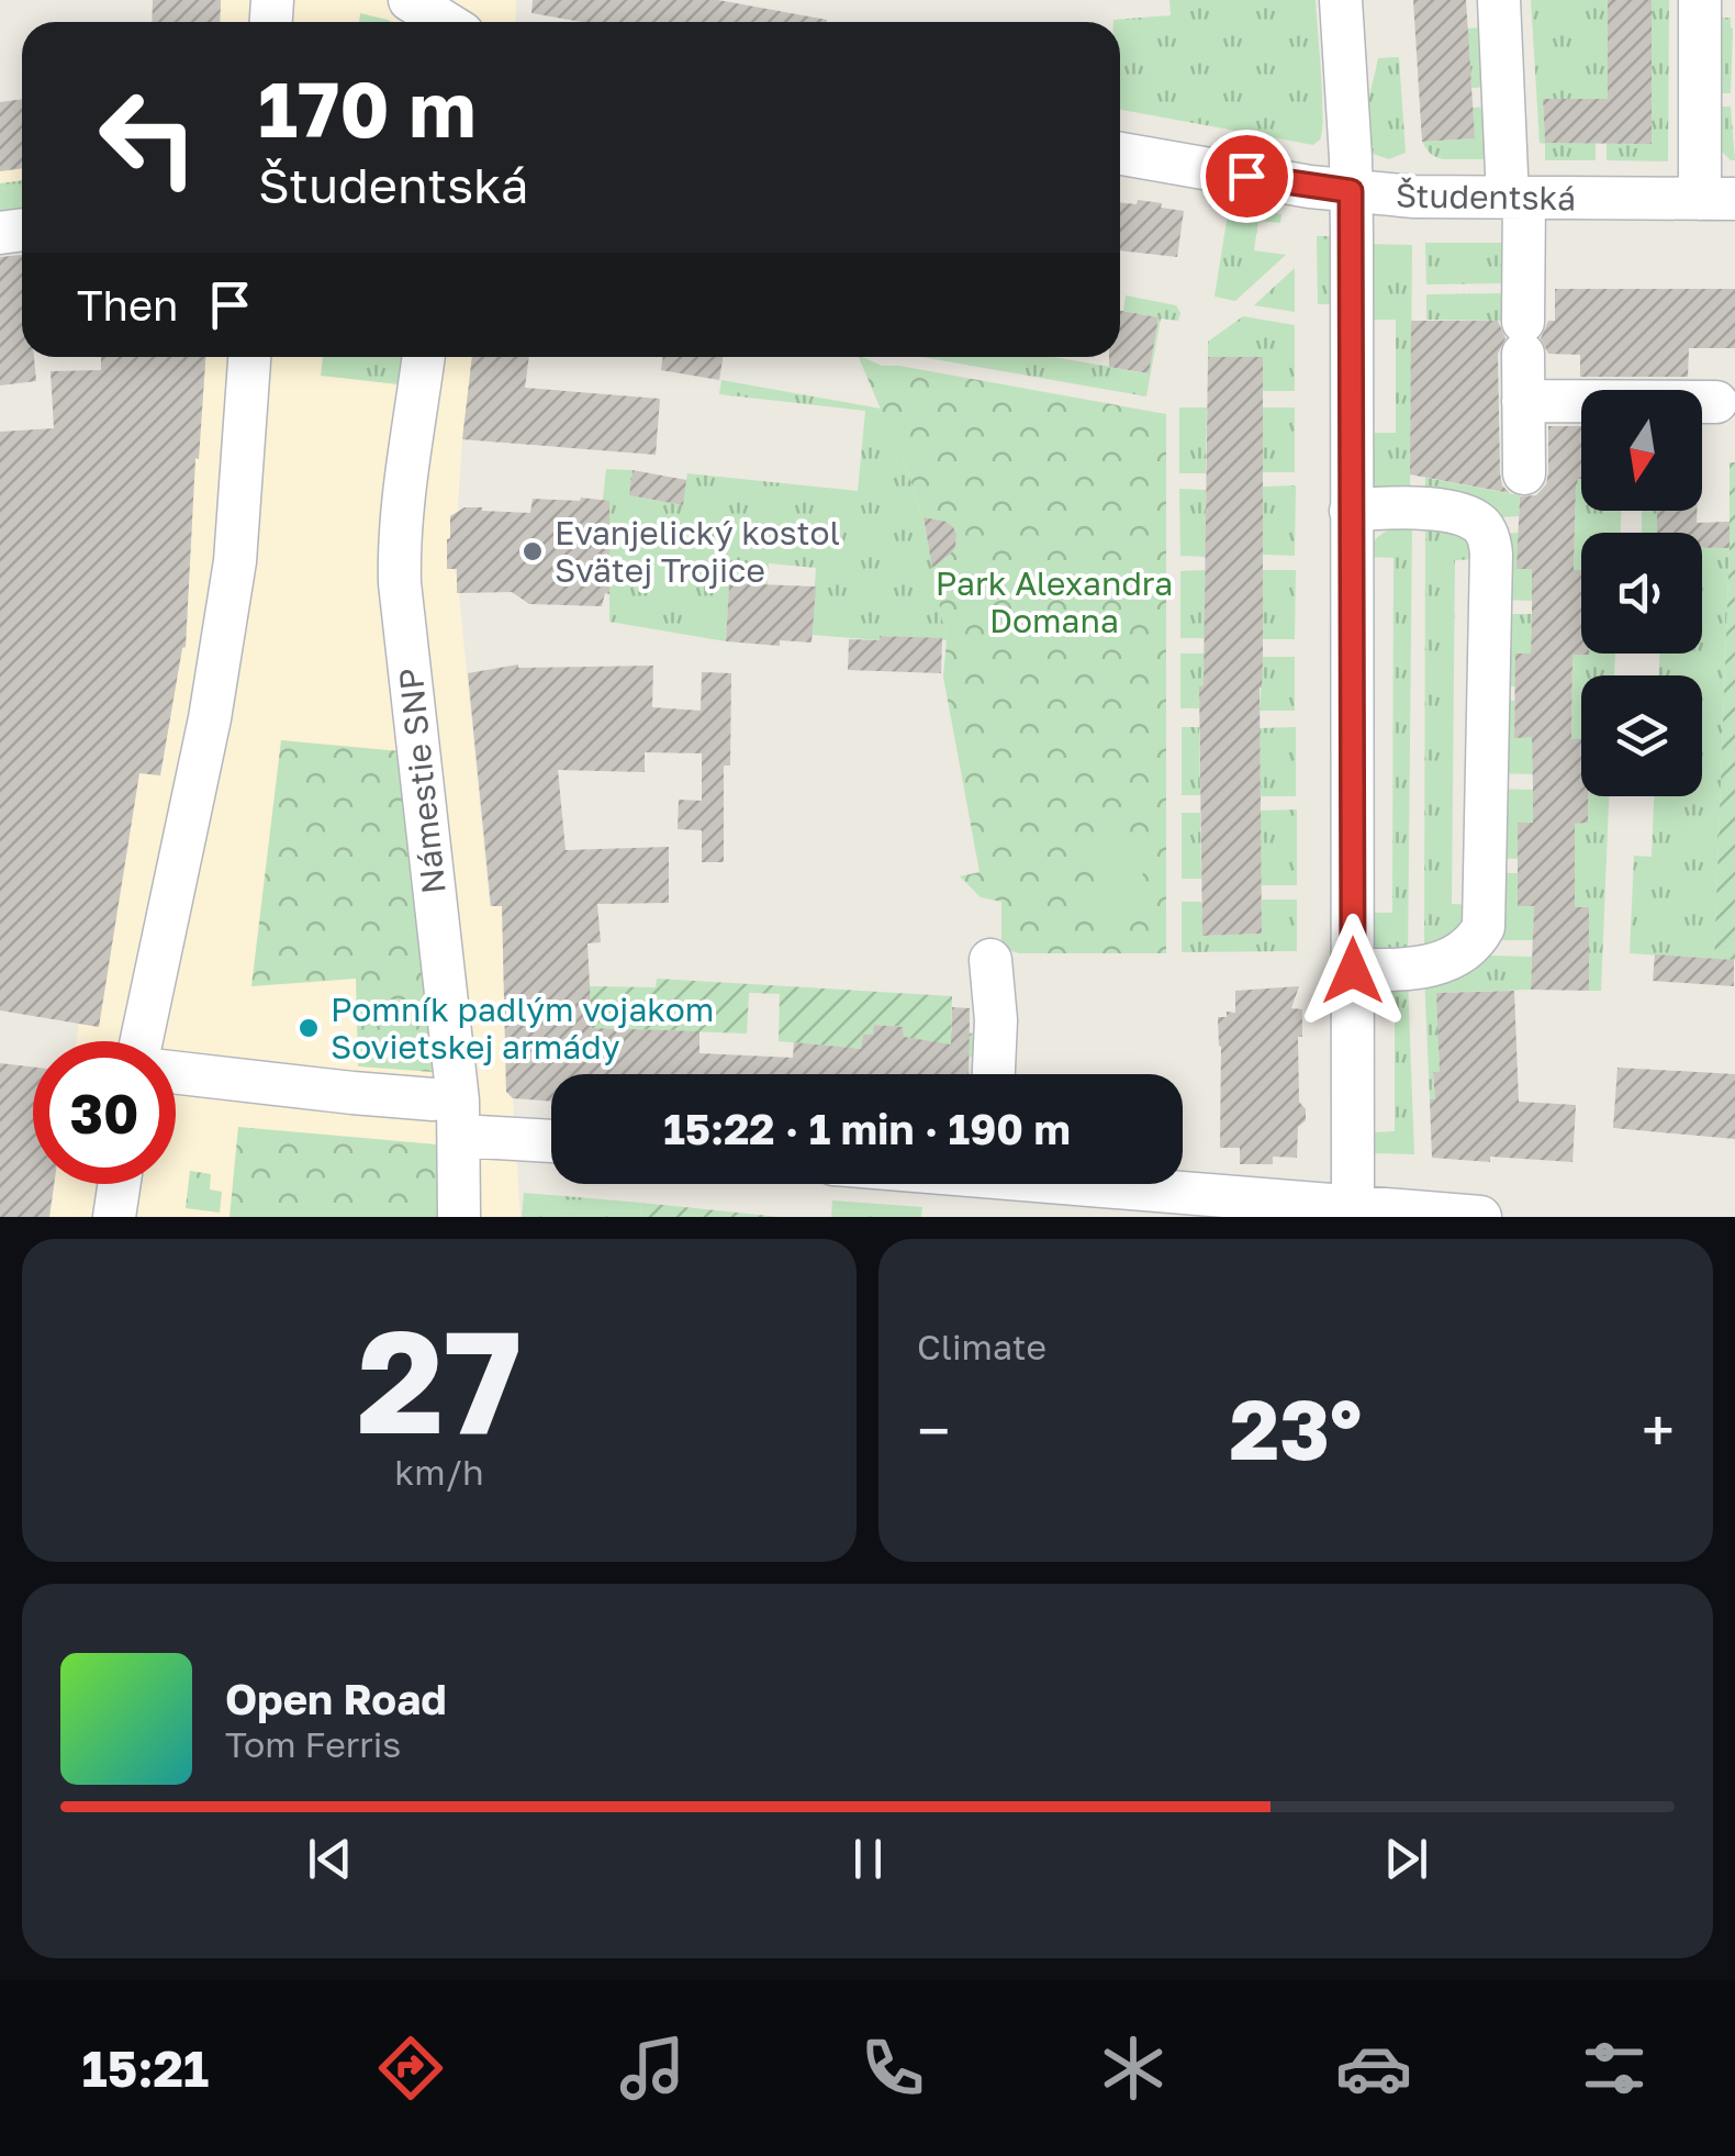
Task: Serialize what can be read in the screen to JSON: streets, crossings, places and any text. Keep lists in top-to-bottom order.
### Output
{
  "streets": {
    "street": ["Študentská", "Námestie SNP"]
  },
  "parks": ["Park Alexandra Domana"],
  "places": ["Evanjelický kostol Svätej Trojice", "Pomník padlým vojakom Sovietskej armády"],
  "north": "bottom",
  "page": {
    "turn": ["170 m", "Študentská"],
    "then": "Then",
    "limit": "30",
    "trip": "15:22 · 1 min · 190 m",
    "tile": [
      ["27", "km/h"],
      "Climate"
    ],
    "heat": ["−", "23°", "+"],
    "song": ["Open Road", "Tom Ferris"],
    "tabs": "15:21"
  }
}
